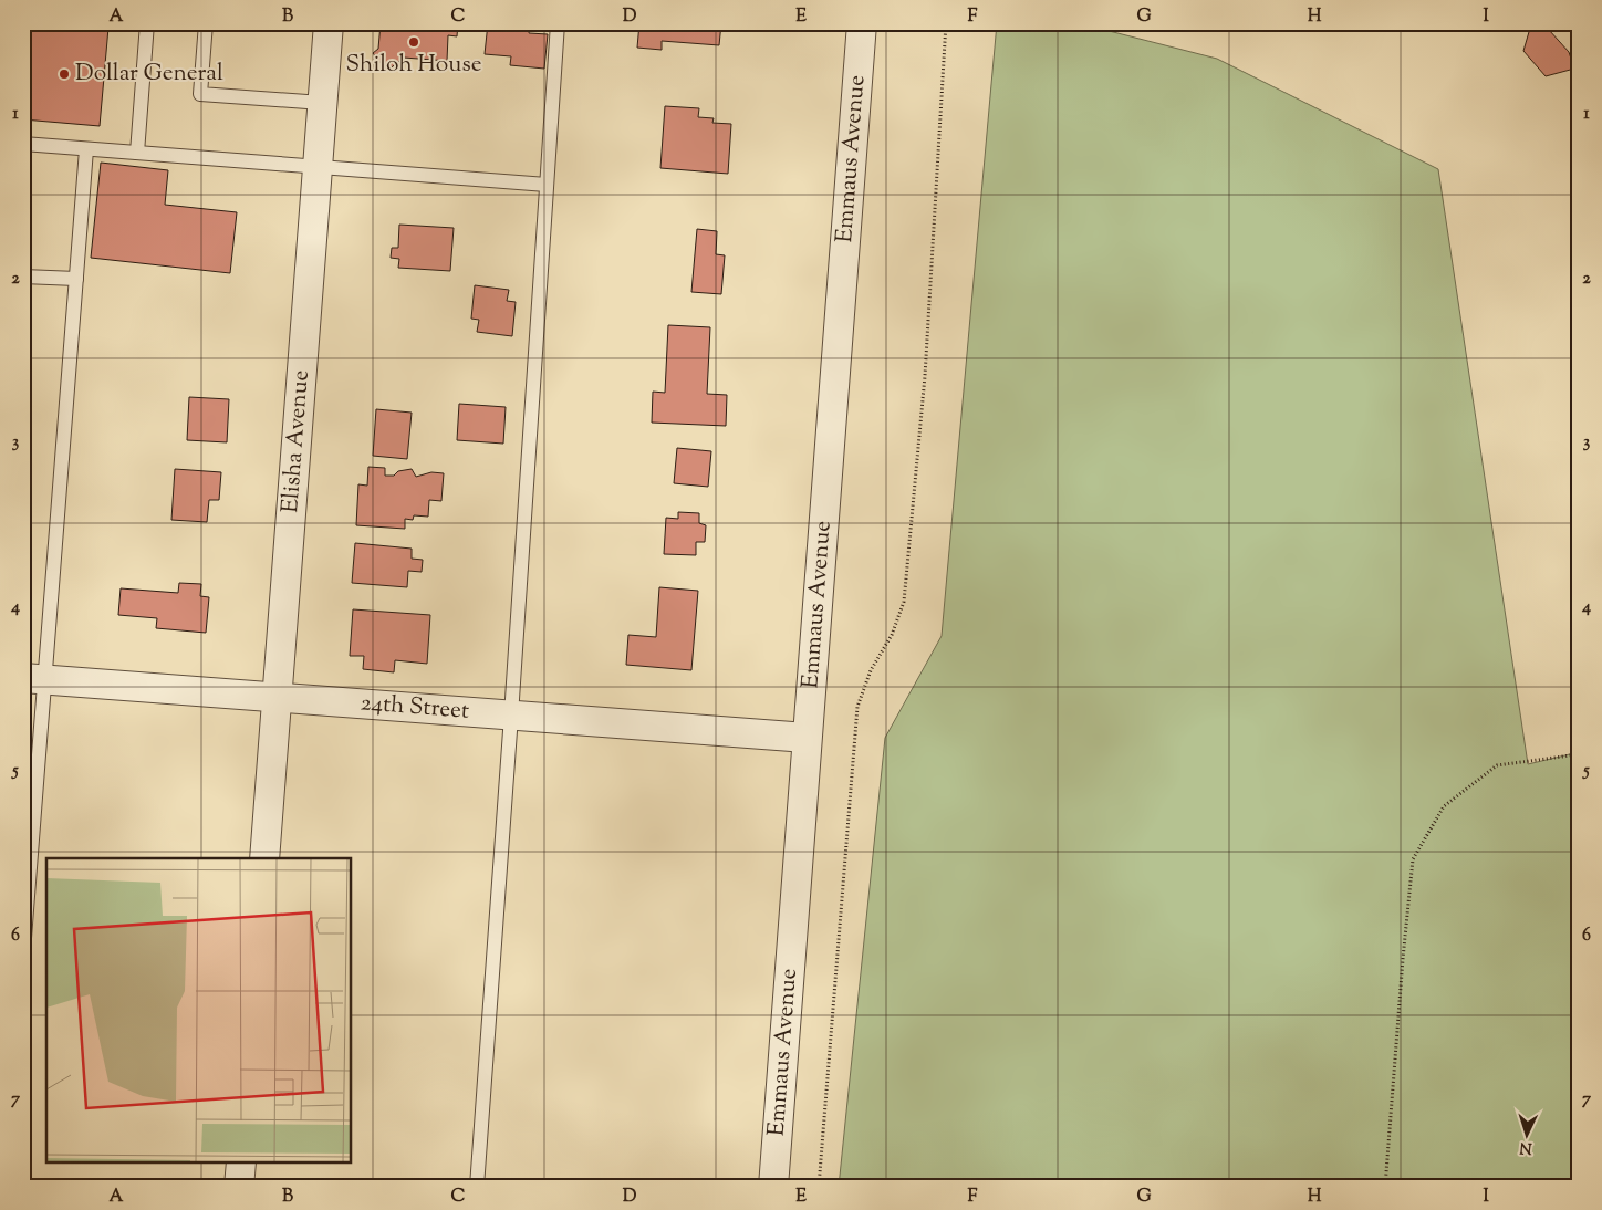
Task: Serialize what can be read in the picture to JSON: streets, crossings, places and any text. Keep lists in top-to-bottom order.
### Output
{
  "streets": {
    "street": ["Emmaus Avenue", "Elisha Avenue", "24th Street"]
  },
  "crossings": [
    ["Emmaus Avenue", "24th Street"],
    ["Elisha Avenue", "24th Street"]
  ],
  "places": ["Shiloh House", "Dollar General"],
  "north": "bottom",
  "grid": {
    "columns": [
      "A",
      "B",
      "C",
      "D",
      "E",
      "F",
      "G",
      "H",
      "I"
    ],
    "rows": [
      "1",
      "2",
      "3",
      "4",
      "5",
      "6",
      "7"
    ]
  }
}
